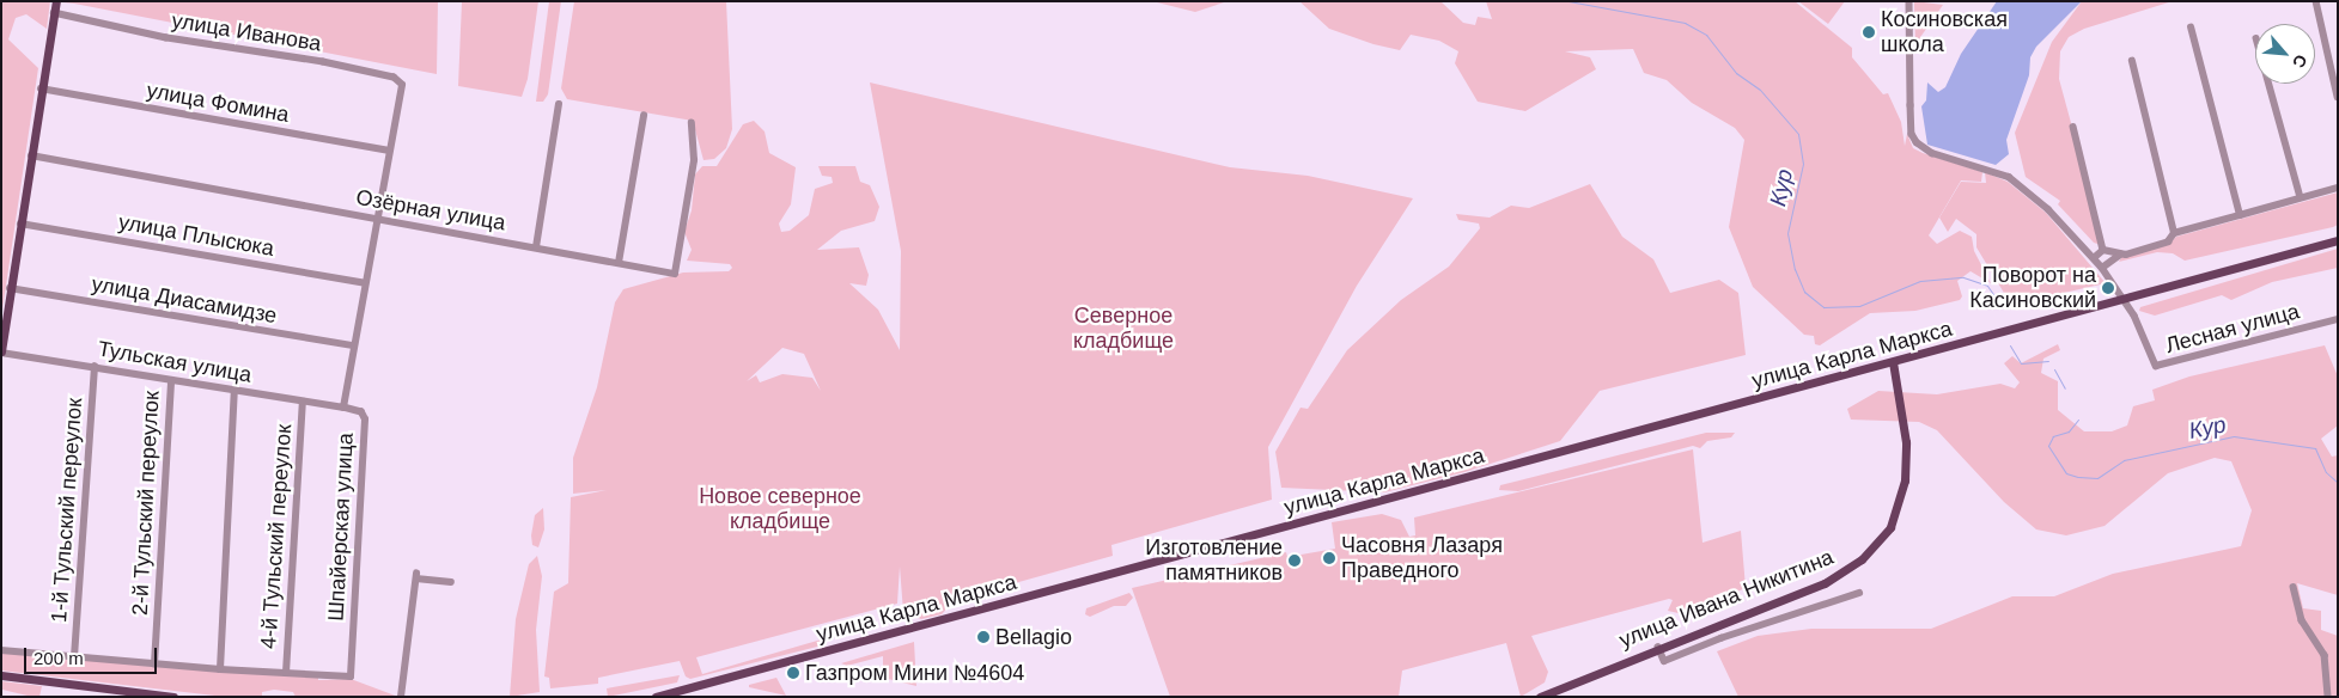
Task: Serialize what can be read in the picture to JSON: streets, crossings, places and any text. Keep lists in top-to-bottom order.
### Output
{
  "streets": {
    "main road": ["улица Карла Маркса", "улица Ивана Никитина"],
    "street": [
      "улица Иванова",
      "улица Фомина",
      "Озёрная улица",
      "улица Плысюка",
      "улица Диасамидзе",
      "Лесная улица",
      "Тульская улица",
      "2-й Тульский переулок",
      "1-й Тульский переулок",
      "Шпайерская улица",
      "4-й Тульский переулок"
    ]
  },
  "crossings": [
    ["улица Иванова", "Шпайерская улица"],
    ["улица Фомина", "Шпайерская улица"],
    ["Озёрная улица", "Шпайерская улица"],
    ["улица Плысюка", "Шпайерская улица"],
    ["улица Диасамидзе", "Шпайерская улица"],
    ["Лесная улица", "улица Карла Маркса"],
    ["улица Карла Маркса", "улица Ивана Никитина"],
    ["Тульская улица", "2-й Тульский переулок"],
    ["Тульская улица", "1-й Тульский переулок"],
    ["Тульская улица", "Шпайерская улица"],
    ["Тульская улица", "4-й Тульский переулок"],
    ["Шпайерская улица", "4-й Тульский переулок"]
  ],
  "water": ["Кур"],
  "parks": ["Северное кладбище", "Новое северное кладбище"],
  "places": [
    "Косиновская школа",
    "Поворот на Касиновский",
    "Часовня Лазаря Праведного",
    "Изготовление памятников",
    "Bellagio",
    "Газпром Мини №4604"
  ],
  "scale_bar": "200 m",
  "north": "bottom right"
}
